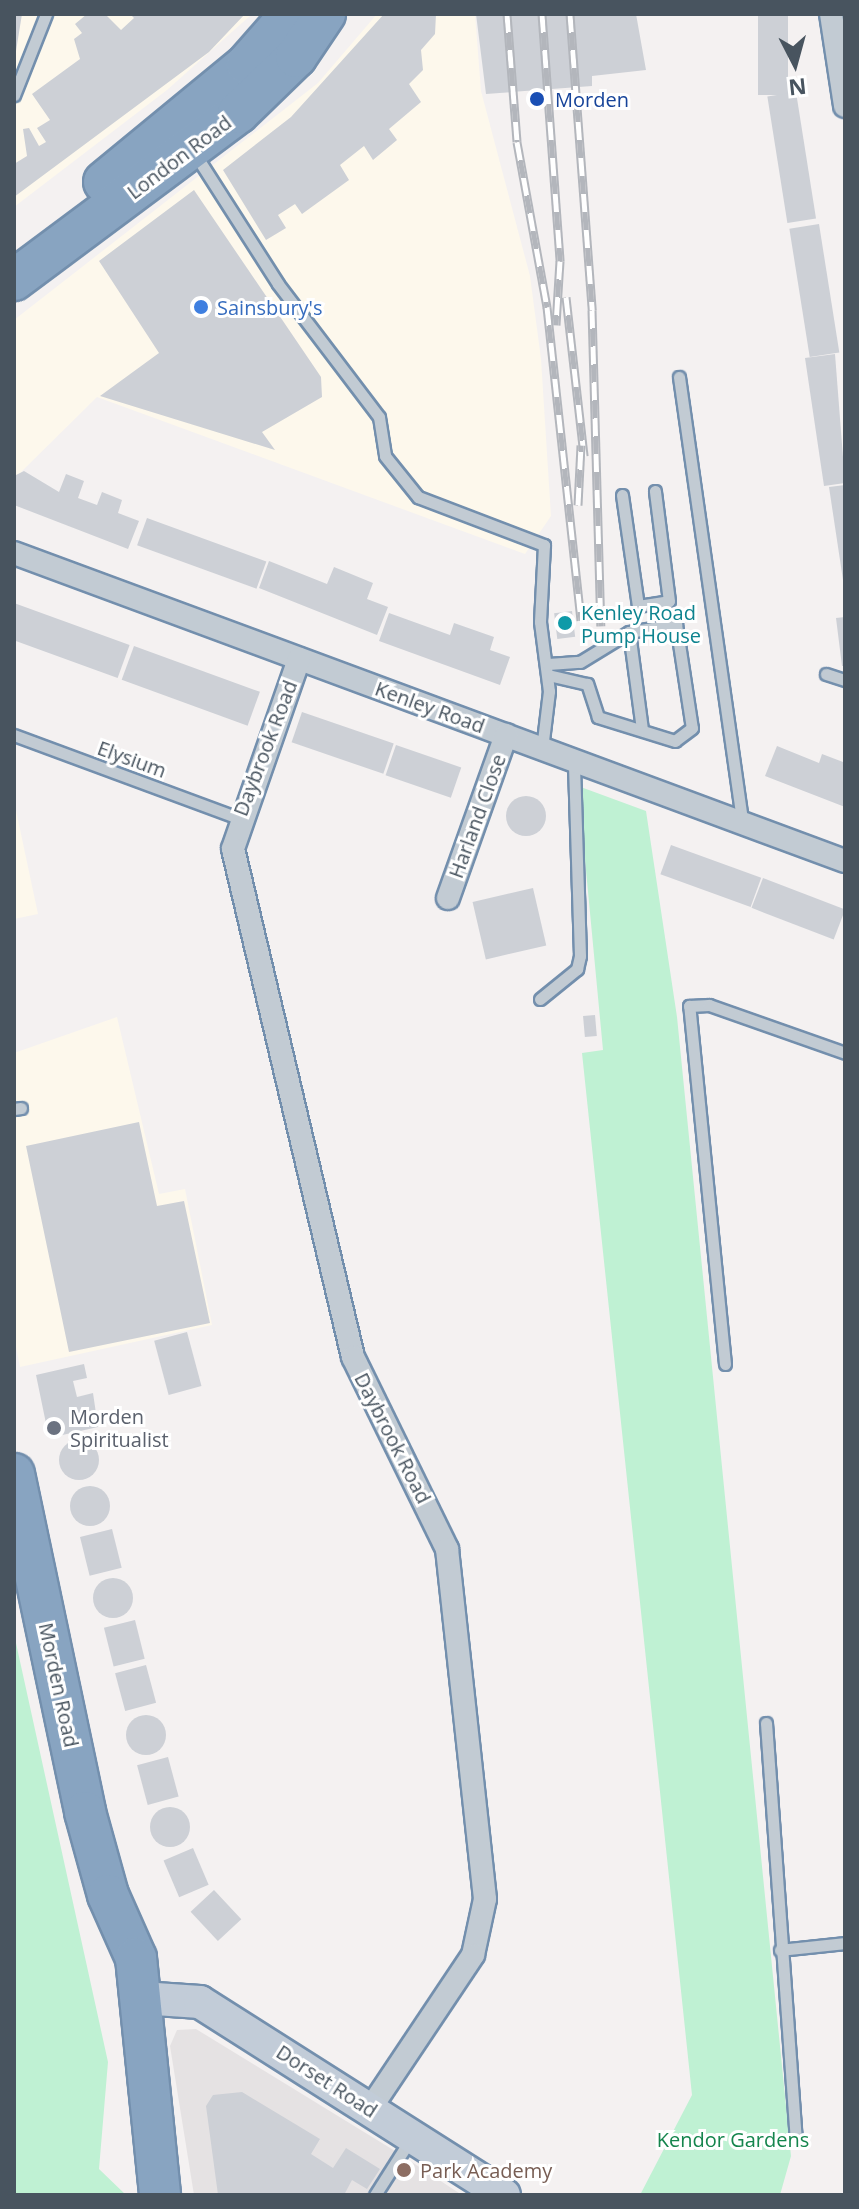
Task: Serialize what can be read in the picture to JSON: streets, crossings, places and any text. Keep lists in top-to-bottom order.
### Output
{
  "streets": {
    "highway": ["London Road", "Morden Road"],
    "main road": ["Dorset Road"],
    "street": ["Kenley Road", "Daybrook Road", "Harland Close"],
    "lane": ["Elysium"]
  },
  "crossings": [
    ["Kenley Road", "Daybrook Road"],
    ["Kenley Road", "Harland Close"],
    ["Daybrook Road", "Elysium"],
    ["Daybrook Road", "Dorset Road"],
    ["Morden Road", "Dorset Road"]
  ],
  "parks": ["Kendor Gardens"],
  "places": [
    "Morden",
    "Sainsbury's",
    "Kenley Road Pump House",
    "Morden Spiritualist",
    "Park Academy"
  ],
  "north": "bottom"
}
